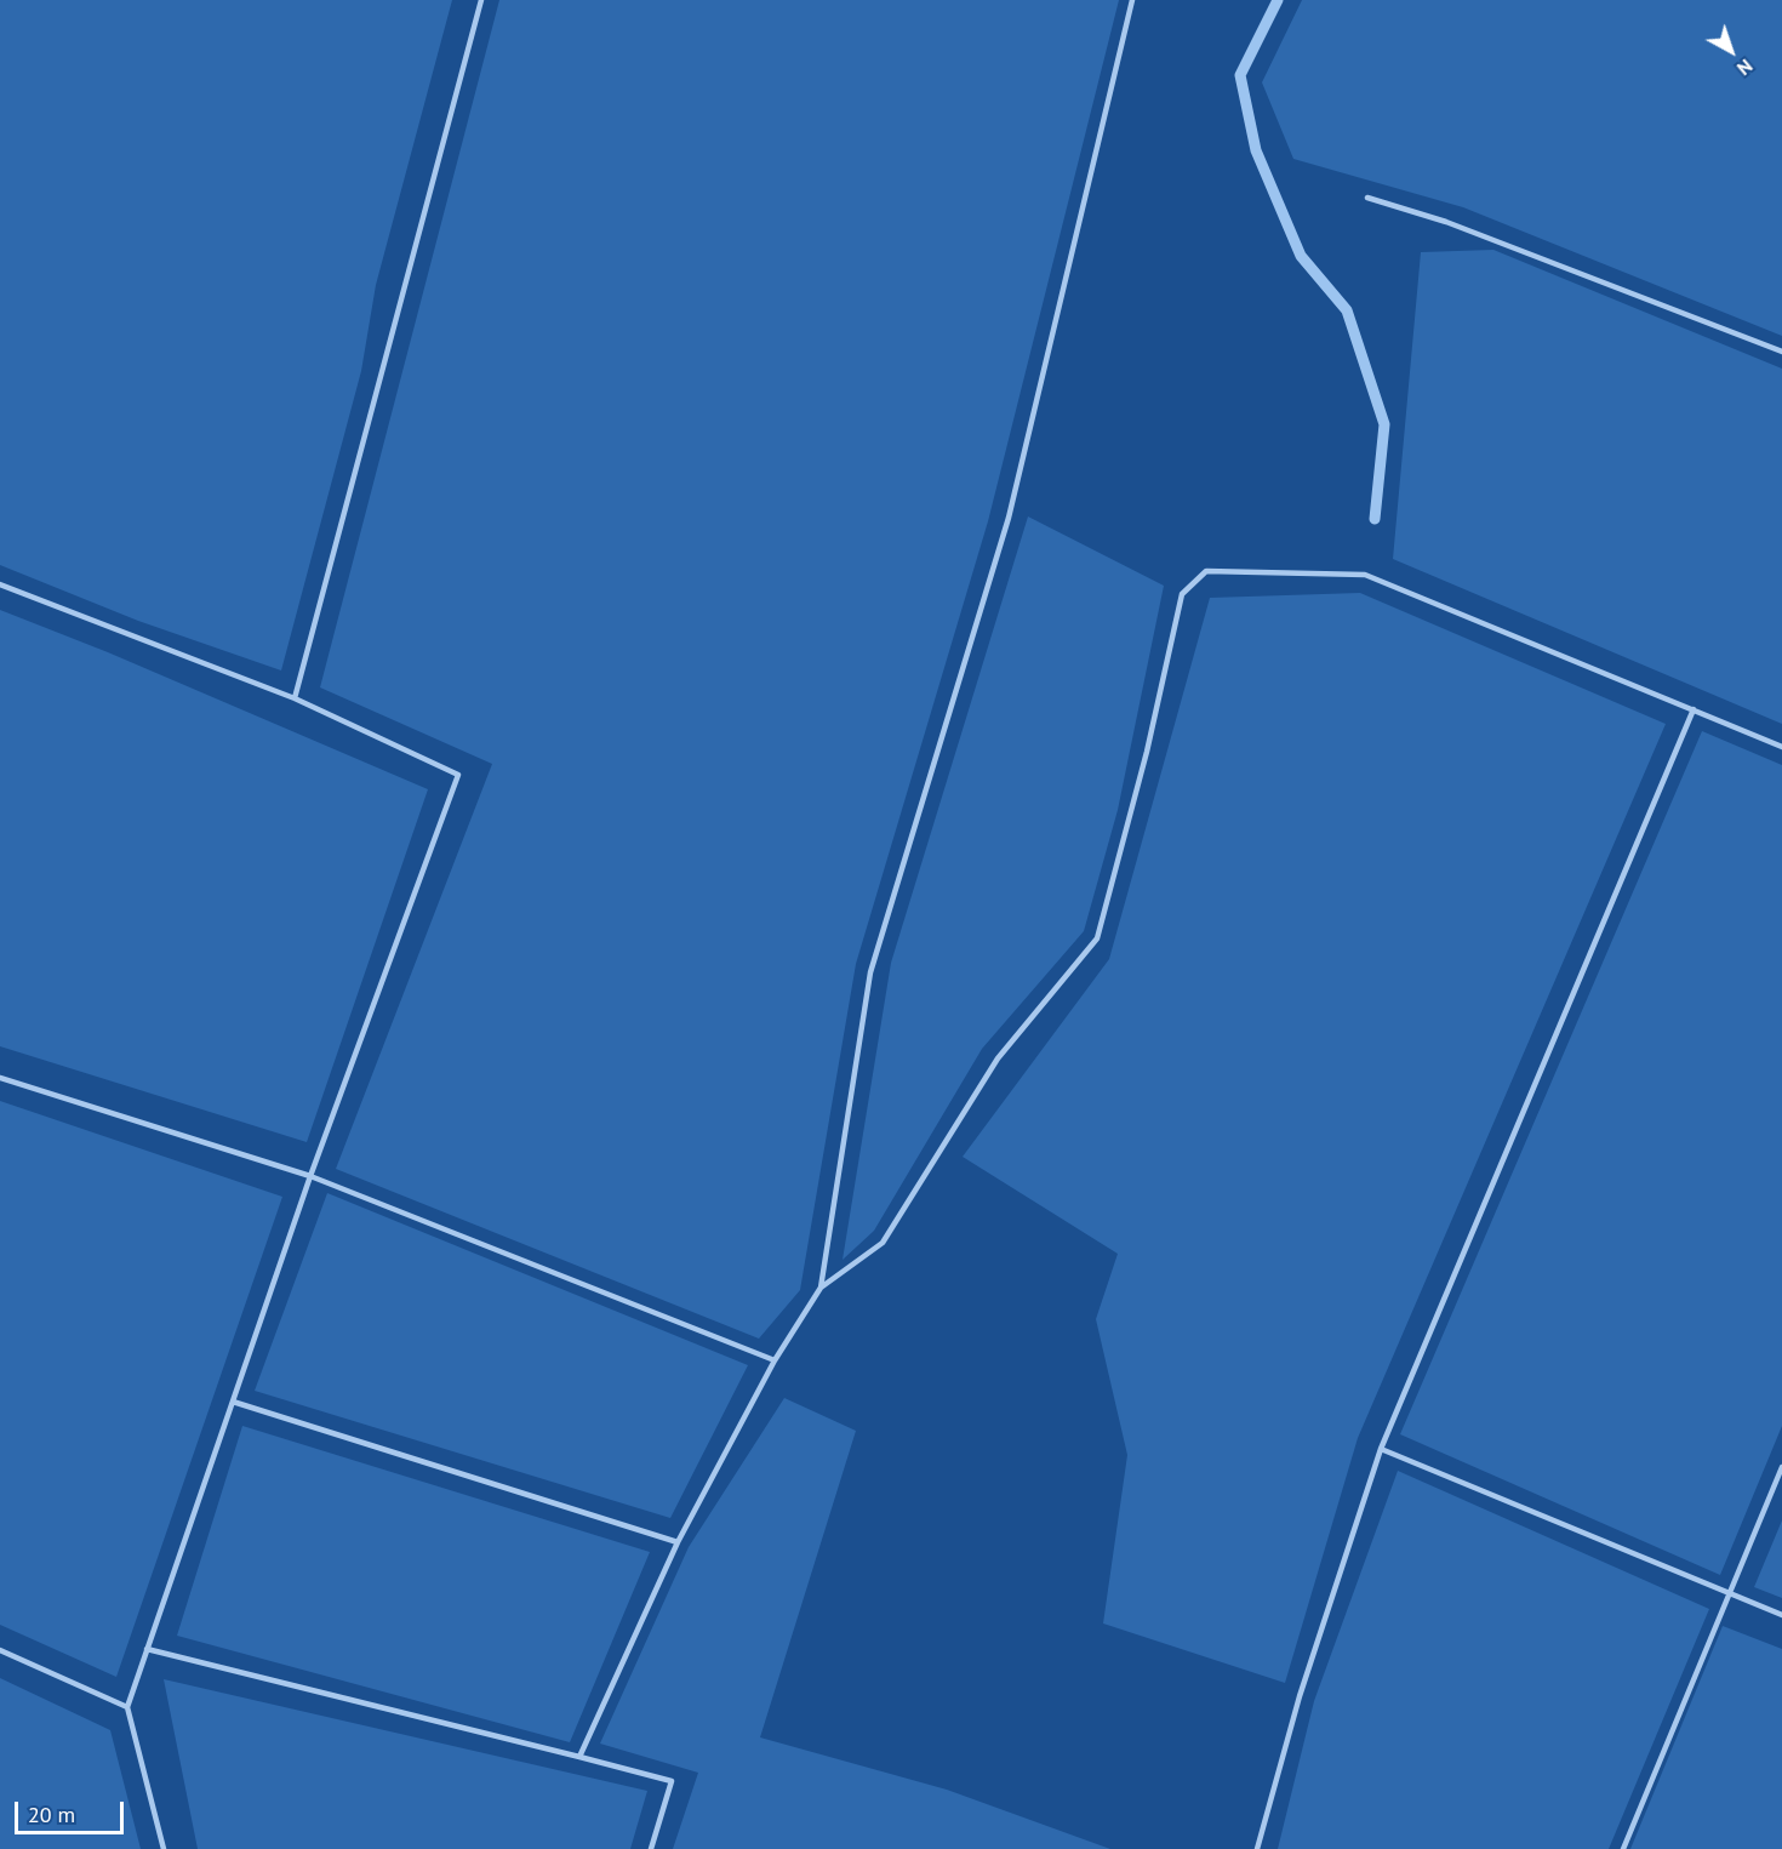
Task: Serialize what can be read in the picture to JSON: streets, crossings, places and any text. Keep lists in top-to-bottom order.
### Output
{
  "scale_bar": "20 m",
  "north": "bottom right"
}
